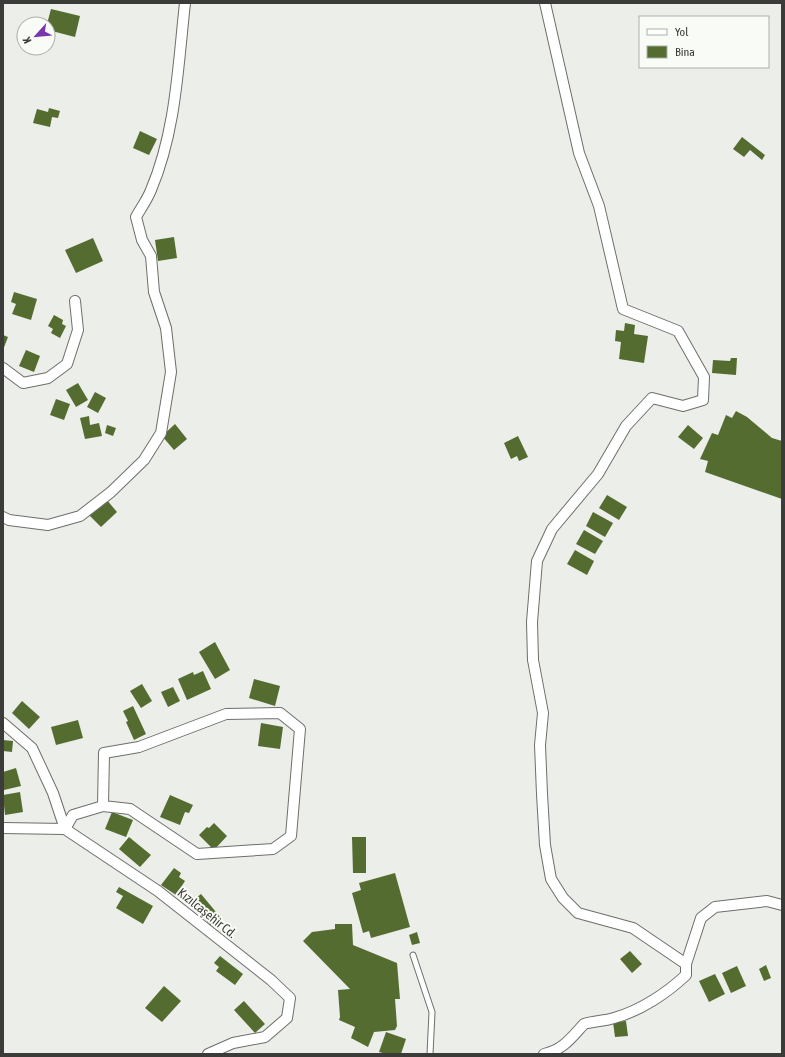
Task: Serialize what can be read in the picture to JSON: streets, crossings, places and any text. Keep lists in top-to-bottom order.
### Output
{
  "streets": {
    "street": ["Kızılcaşehir Cd."]
  },
  "legend": ["Yol", "Bina"],
  "north": "bottom left"
}
